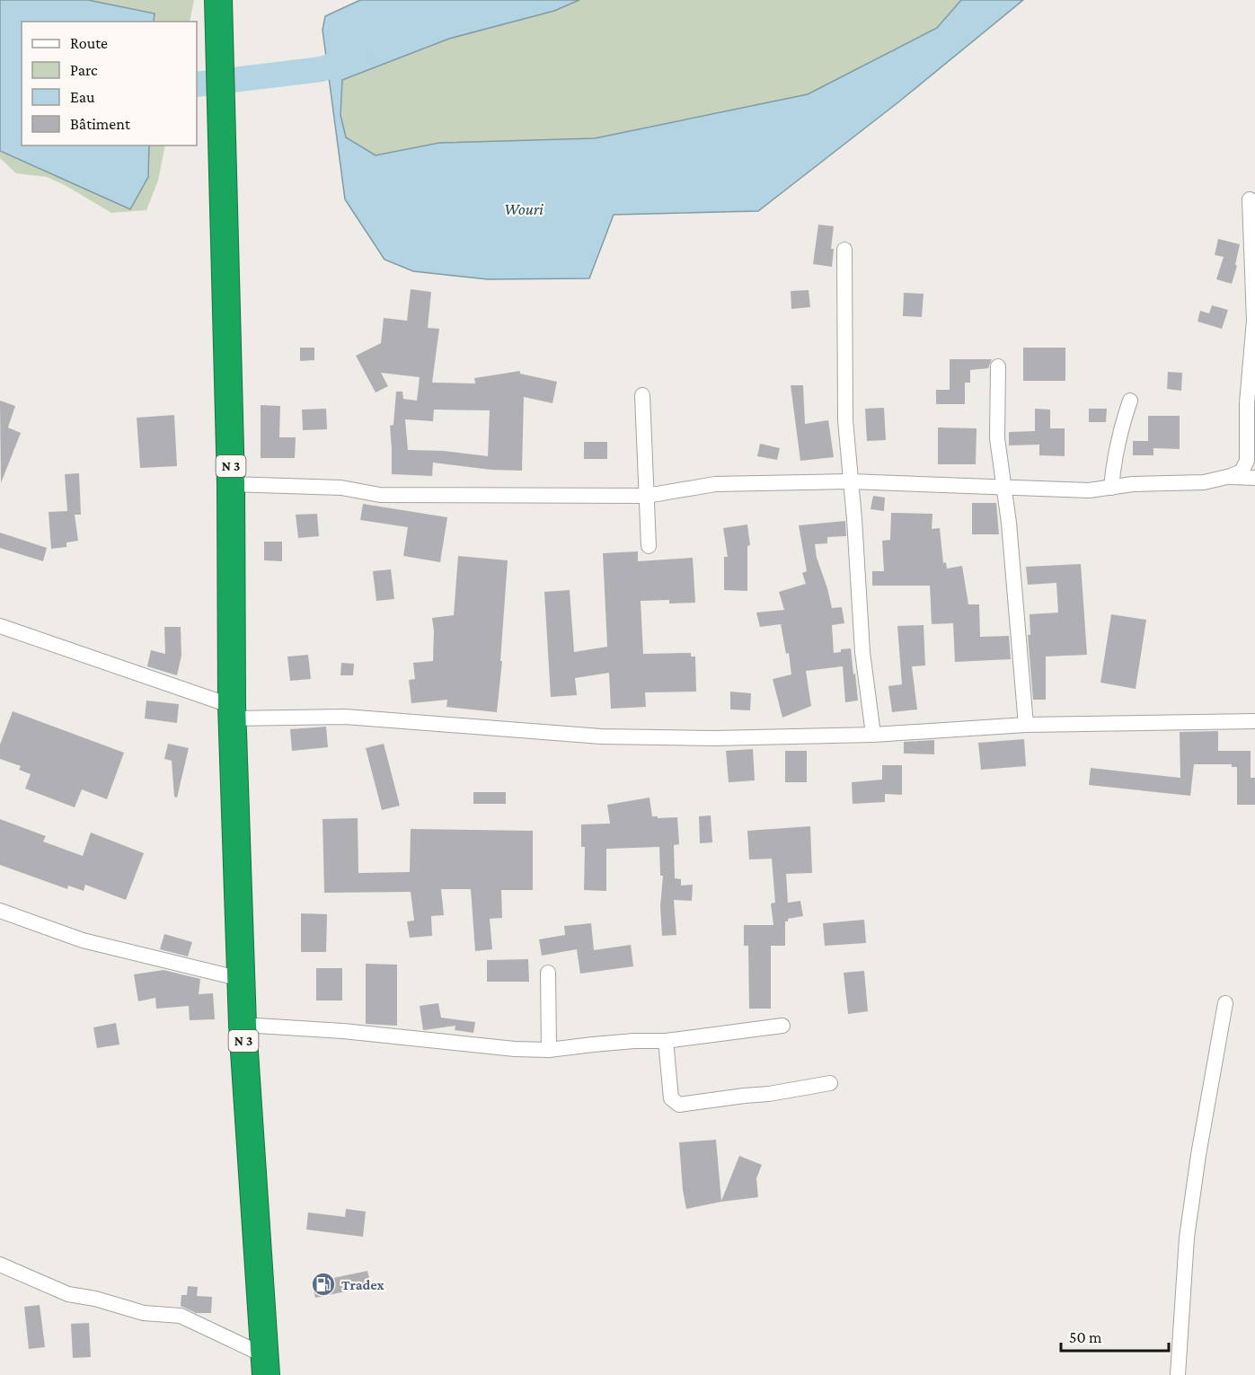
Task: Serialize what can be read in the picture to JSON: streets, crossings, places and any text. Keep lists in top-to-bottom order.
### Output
{
  "streets": {
    "highway": ["N 3"]
  },
  "water": ["Wouri"],
  "places": {
    "fuel station": ["Tradex"]
  },
  "legend": [
    "Route",
    "Parc",
    "Eau",
    "Bâtiment"
  ],
  "scale_bar": "50 m"
}
